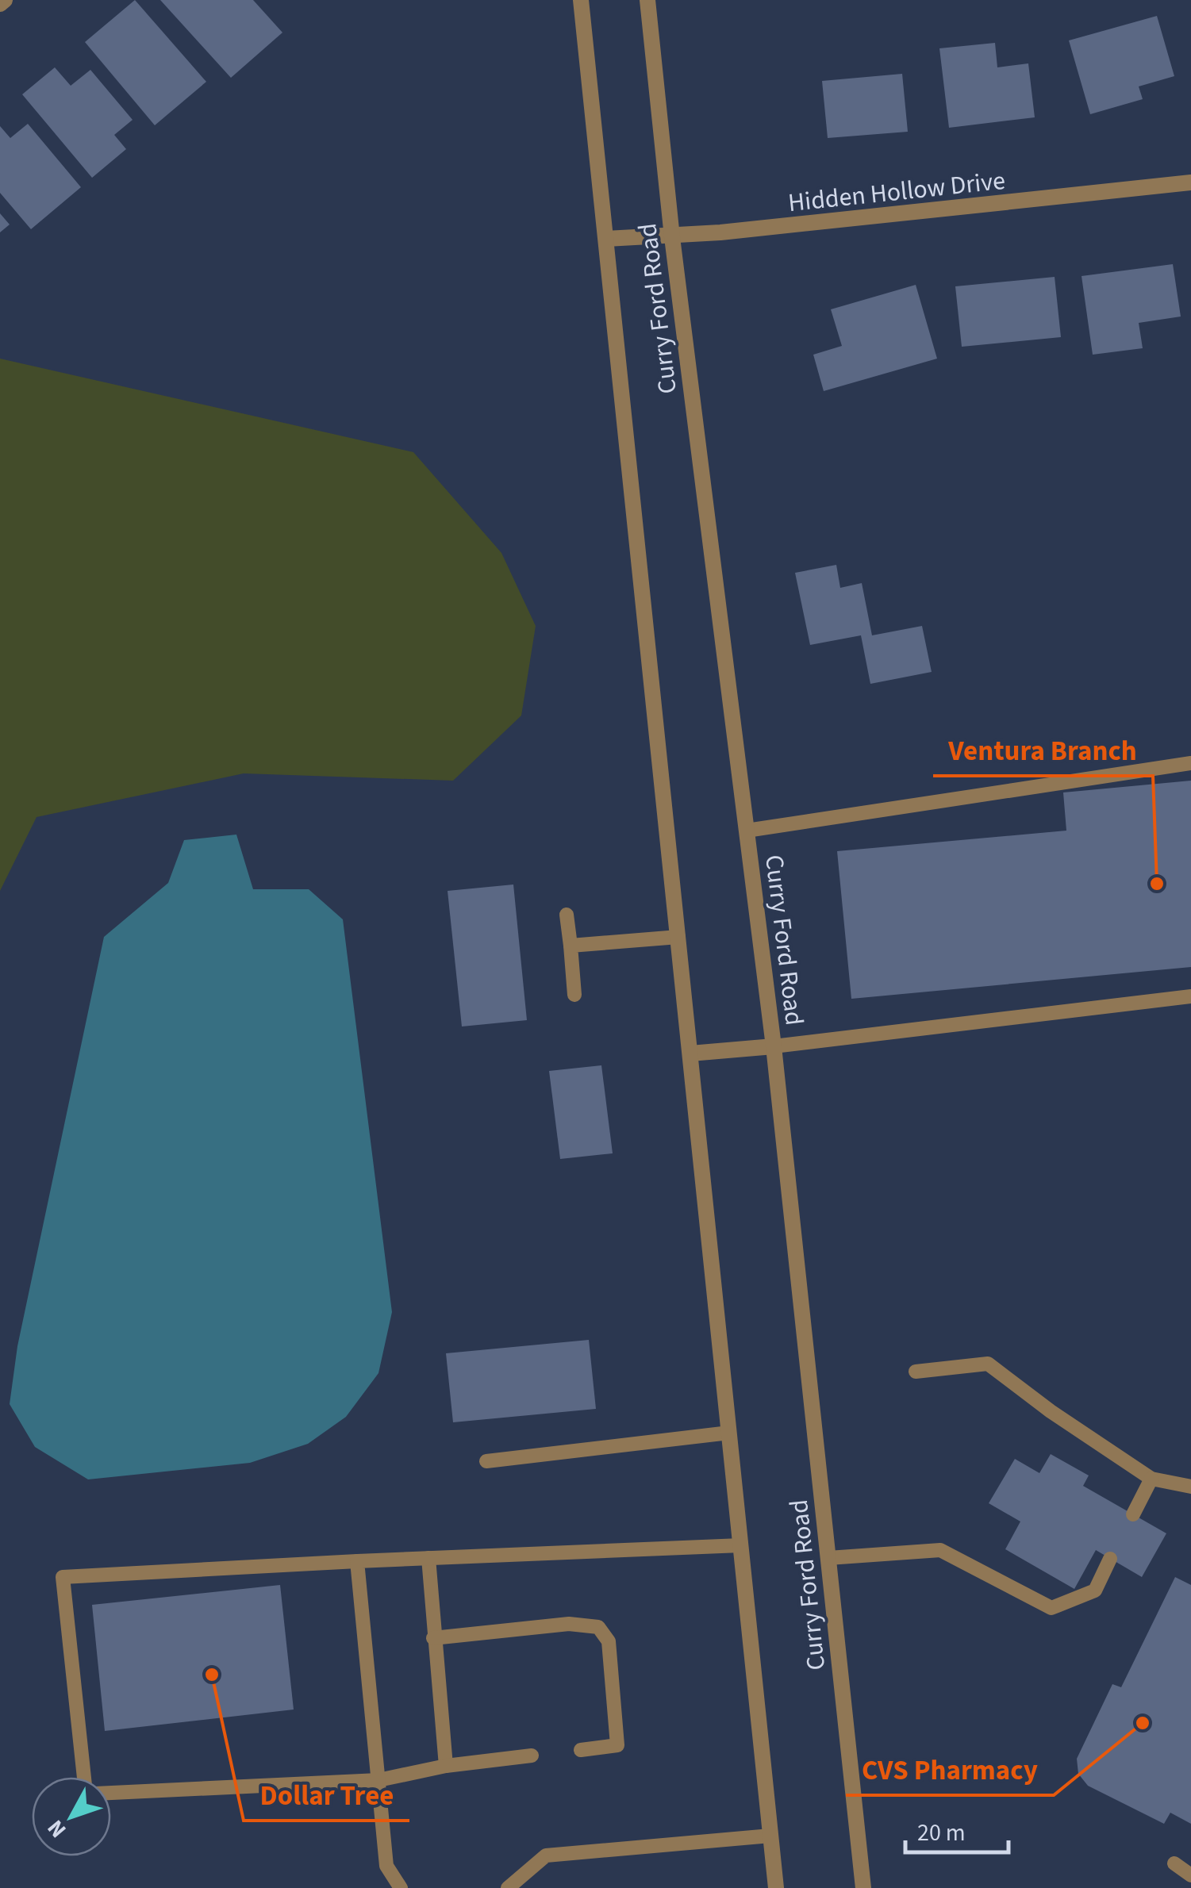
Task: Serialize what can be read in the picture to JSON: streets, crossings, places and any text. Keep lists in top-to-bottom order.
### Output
{
  "streets": {
    "street": ["Hidden Hollow Drive", "Curry Ford Road"]
  },
  "crossings": [
    ["Hidden Hollow Drive", "Curry Ford Road"]
  ],
  "places": ["Ventura Branch", "Dollar Tree", "CVS Pharmacy"],
  "scale_bar": "20 m",
  "north": "bottom left"
}
